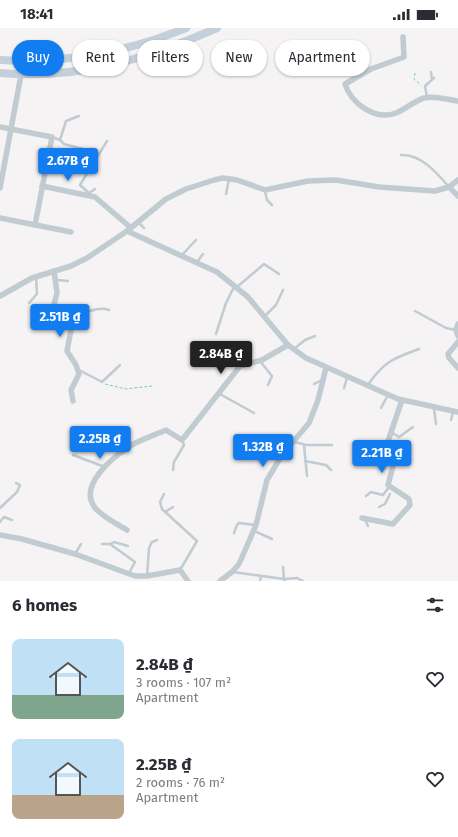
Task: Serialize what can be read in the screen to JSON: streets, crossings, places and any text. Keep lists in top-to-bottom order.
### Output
{
  "page": {
    "status": "18:41",
    "chip": [
      "Buy",
      "Rent",
      "Filters",
      "New",
      "Apartment"
    ],
    "price": [
      "2.67B ₫",
      "2.51B ₫",
      "2.84B ₫",
      "2.25B ₫",
      "1.32B ₫",
      "2.21B ₫"
    ],
    "heading": "6 homes",
    "list": [
      {
        "name": "2.84B ₫",
        "note": "3 rooms · 107 m² · Apartment"
      },
      {
        "name": "2.25B ₫",
        "note": "2 rooms · 76 m² · Apartment"
      }
    ]
  }
}
